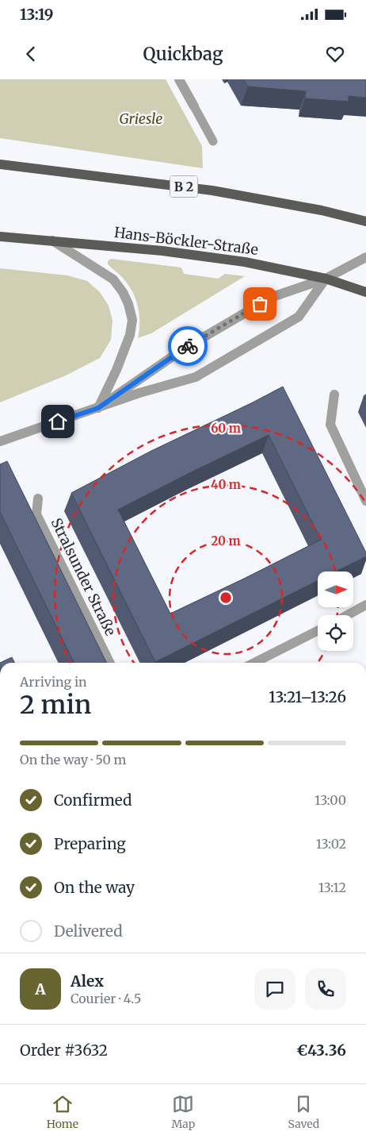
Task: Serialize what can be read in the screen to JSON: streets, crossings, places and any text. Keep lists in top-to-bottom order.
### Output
{
  "streets": {
    "main road": ["B 2", "Hans-Böckler-Straße"],
    "street": ["Stralsunder Straße"]
  },
  "parks": ["Griesle"],
  "north": "right",
  "page": {
    "status": "13:19",
    "header": "Quickbag",
    "heading": ["2 min", "Arriving in", "13:21–13:26"],
    "panel": [
      "Alex",
      "Courier · 4.5",
      "Order #3632",
      "€43.36"
    ],
    "bar": "On the way · 50 m",
    "list": [
      ["Confirmed", "13:00"],
      ["Preparing", "13:02"],
      ["On the way", "13:12"],
      "Delivered"
    ],
    "round": "A",
    "tabs": ["Home", "Map", "Saved"]
  },
  "rings": ["60 m", "40 m", "20 m"]
}
